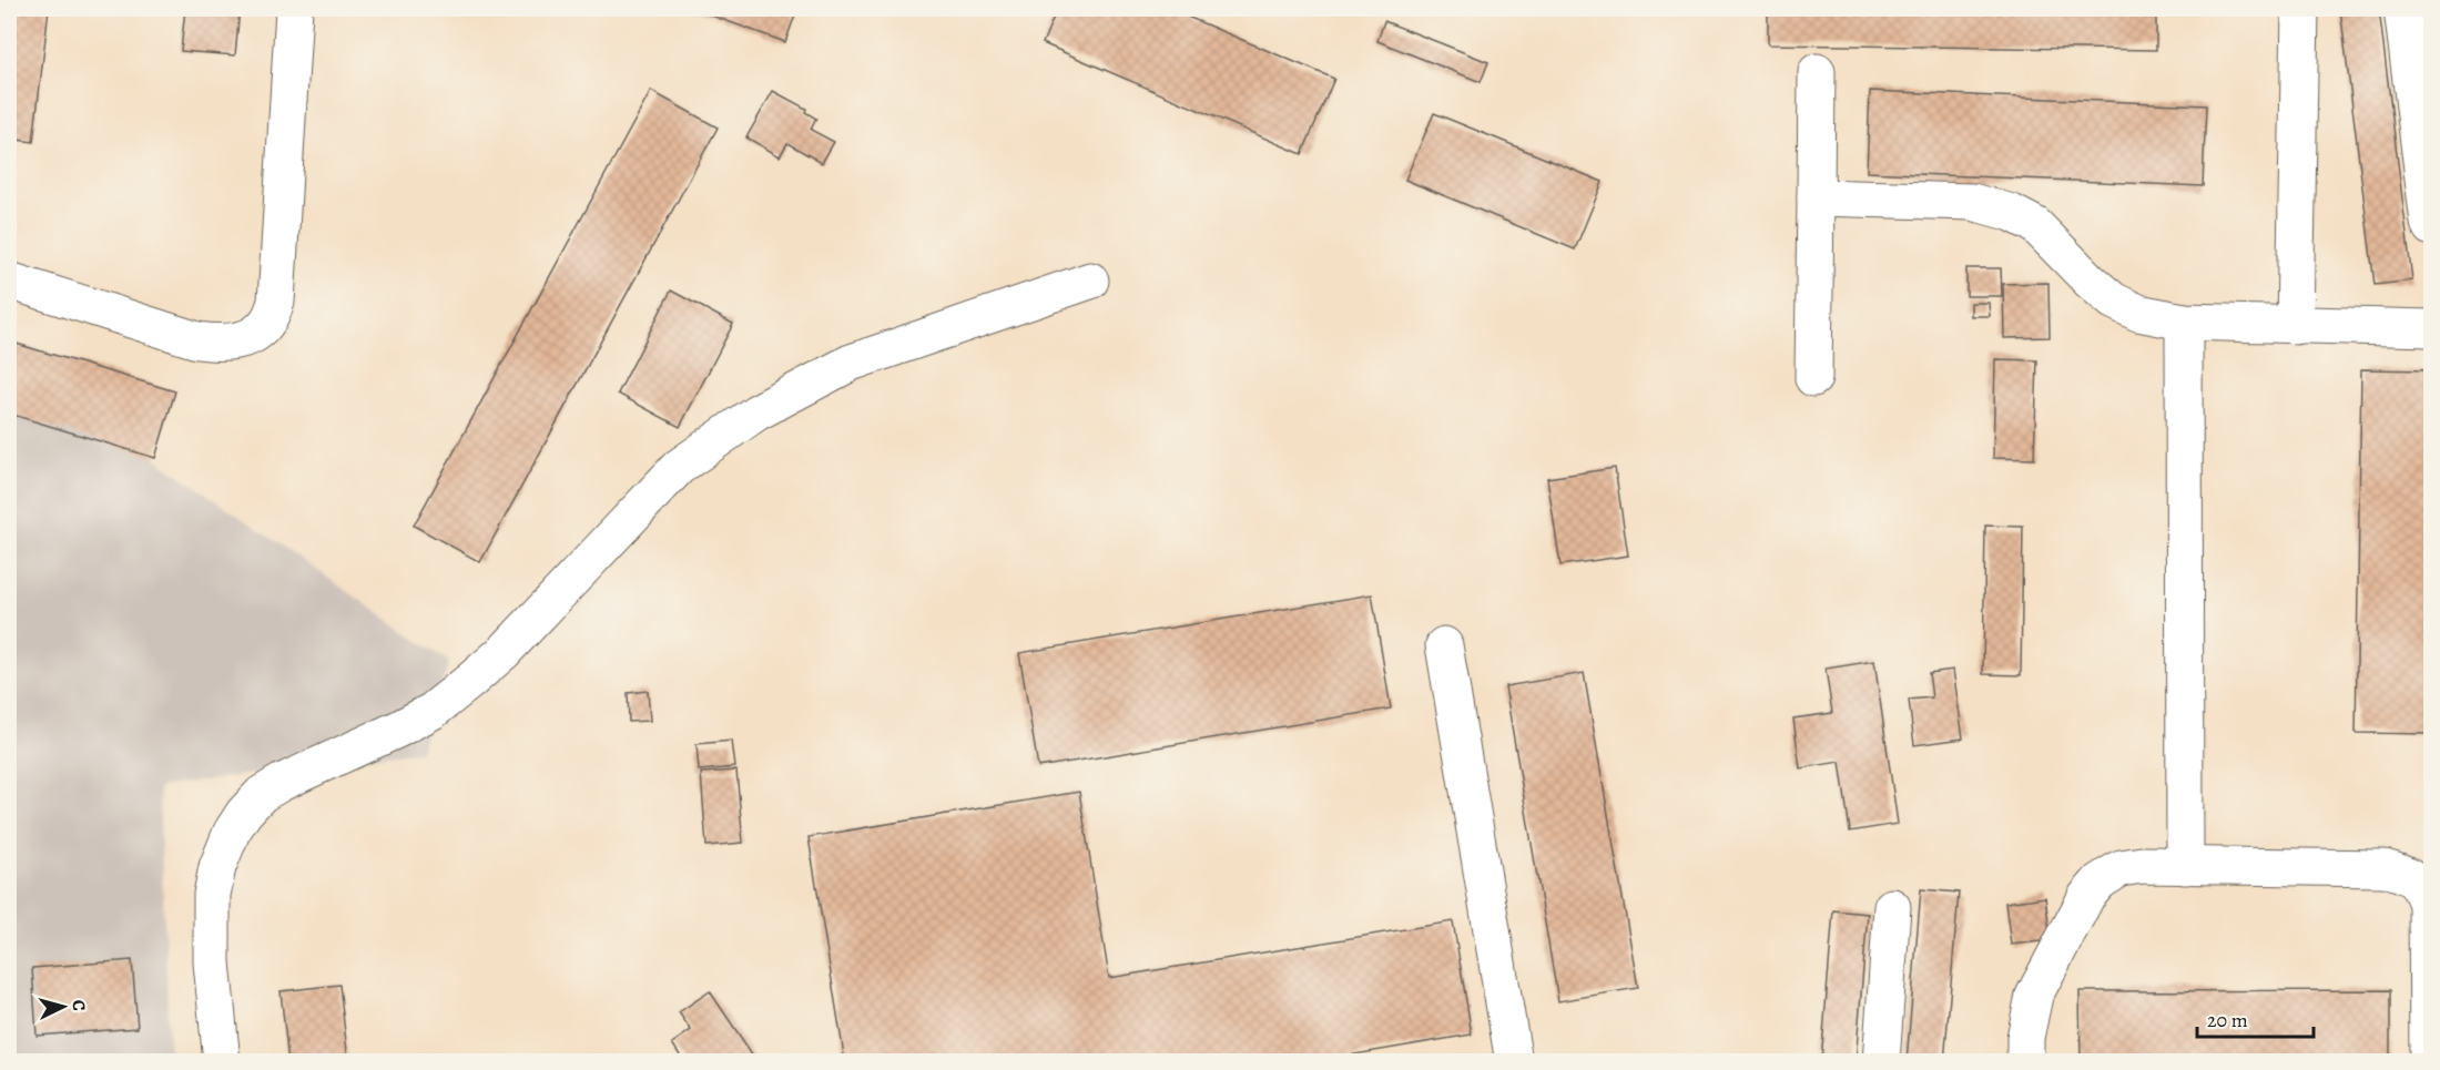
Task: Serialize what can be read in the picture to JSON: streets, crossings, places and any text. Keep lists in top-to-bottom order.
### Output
{
  "scale_bar": "20 m",
  "north": "right"
}
